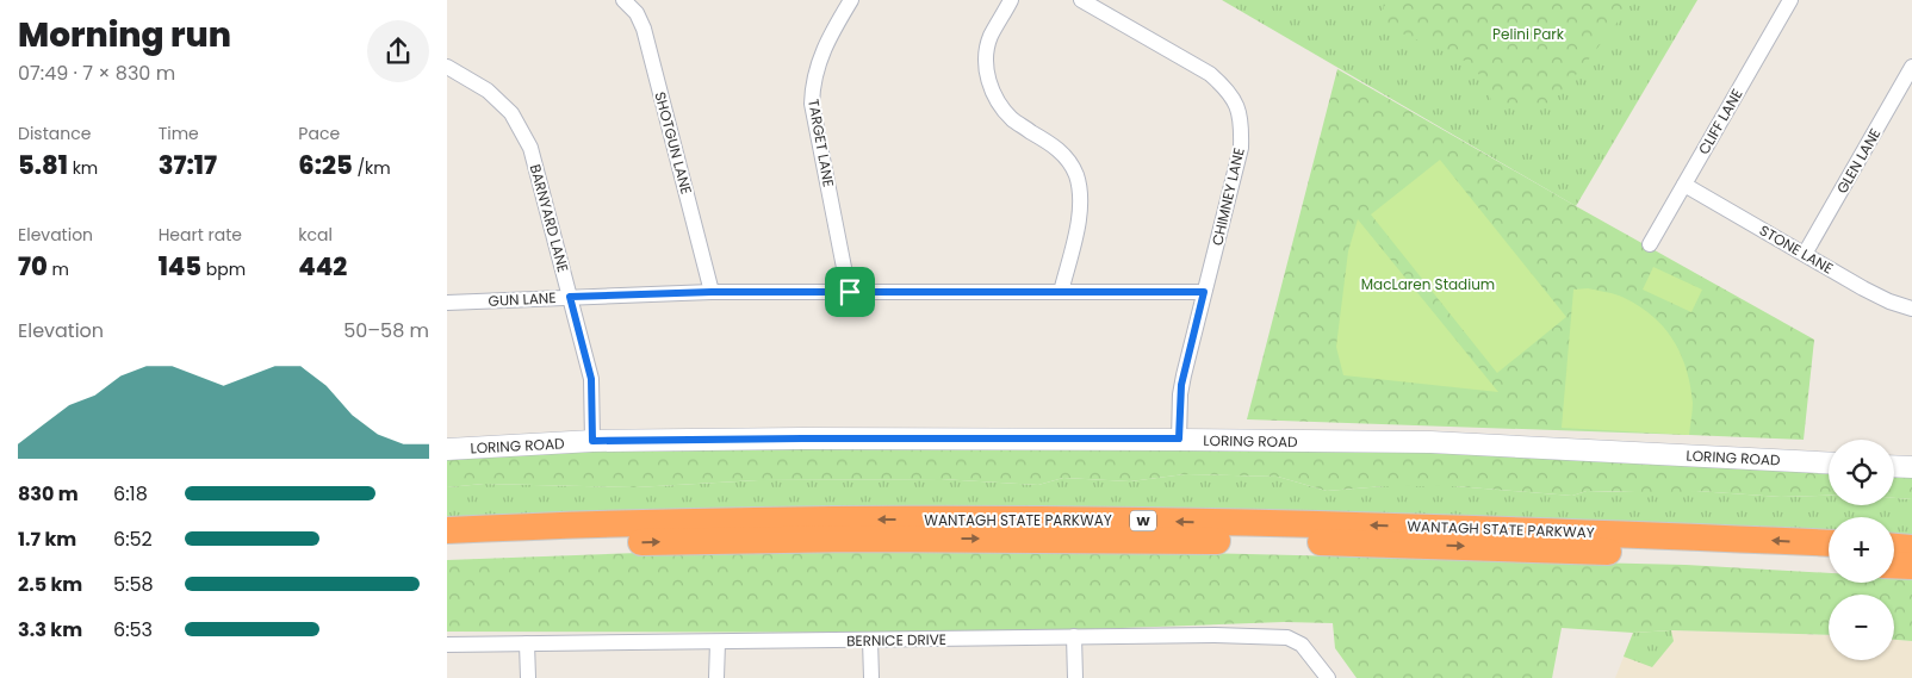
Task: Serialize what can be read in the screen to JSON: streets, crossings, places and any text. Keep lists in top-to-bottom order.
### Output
{
  "streets": {
    "highway": ["WANTAGH STATE PARKWAY", "W"],
    "street": [
      "CLIFF LANE",
      "SHOTGUN LANE",
      "TARGET LANE",
      "GLEN LANE",
      "CHIMNEY LANE",
      "BARNYARD LANE",
      "STONE LANE",
      "GUN LANE",
      "LORING ROAD",
      "BERNICE DRIVE"
    ]
  },
  "crossings": [
    ["CLIFF LANE", "STONE LANE"],
    ["SHOTGUN LANE", "GUN LANE"],
    ["TARGET LANE", "GUN LANE"],
    ["GLEN LANE", "STONE LANE"],
    ["CHIMNEY LANE", "GUN LANE"],
    ["CHIMNEY LANE", "LORING ROAD"],
    ["BARNYARD LANE", "GUN LANE"],
    ["BARNYARD LANE", "LORING ROAD"]
  ],
  "parks": ["Pelini Park", "MacLaren Stadium"],
  "page": {
    "heading": ["Morning run", "07:49 · 7 × 830 m"],
    "stats": [
      ["Distance", "5.81 km"],
      ["Time", "37:17"],
      ["Pace", "6:25 /km"],
      ["Elevation", "70 m"],
      ["Heart rate", "145 bpm"],
      ["kcal", "442"]
    ],
    "chart": ["Elevation", "50–58 m"],
    "map_buttons": ["+", "−"],
    "list": [
      {
        "name": "830 m",
        "note": "6:18"
      },
      {
        "name": "1.7 km",
        "note": "6:52"
      },
      {
        "name": "2.5 km",
        "note": "5:58"
      },
      {
        "name": "3.3 km",
        "note": "6:53"
      }
    ]
  }
}
